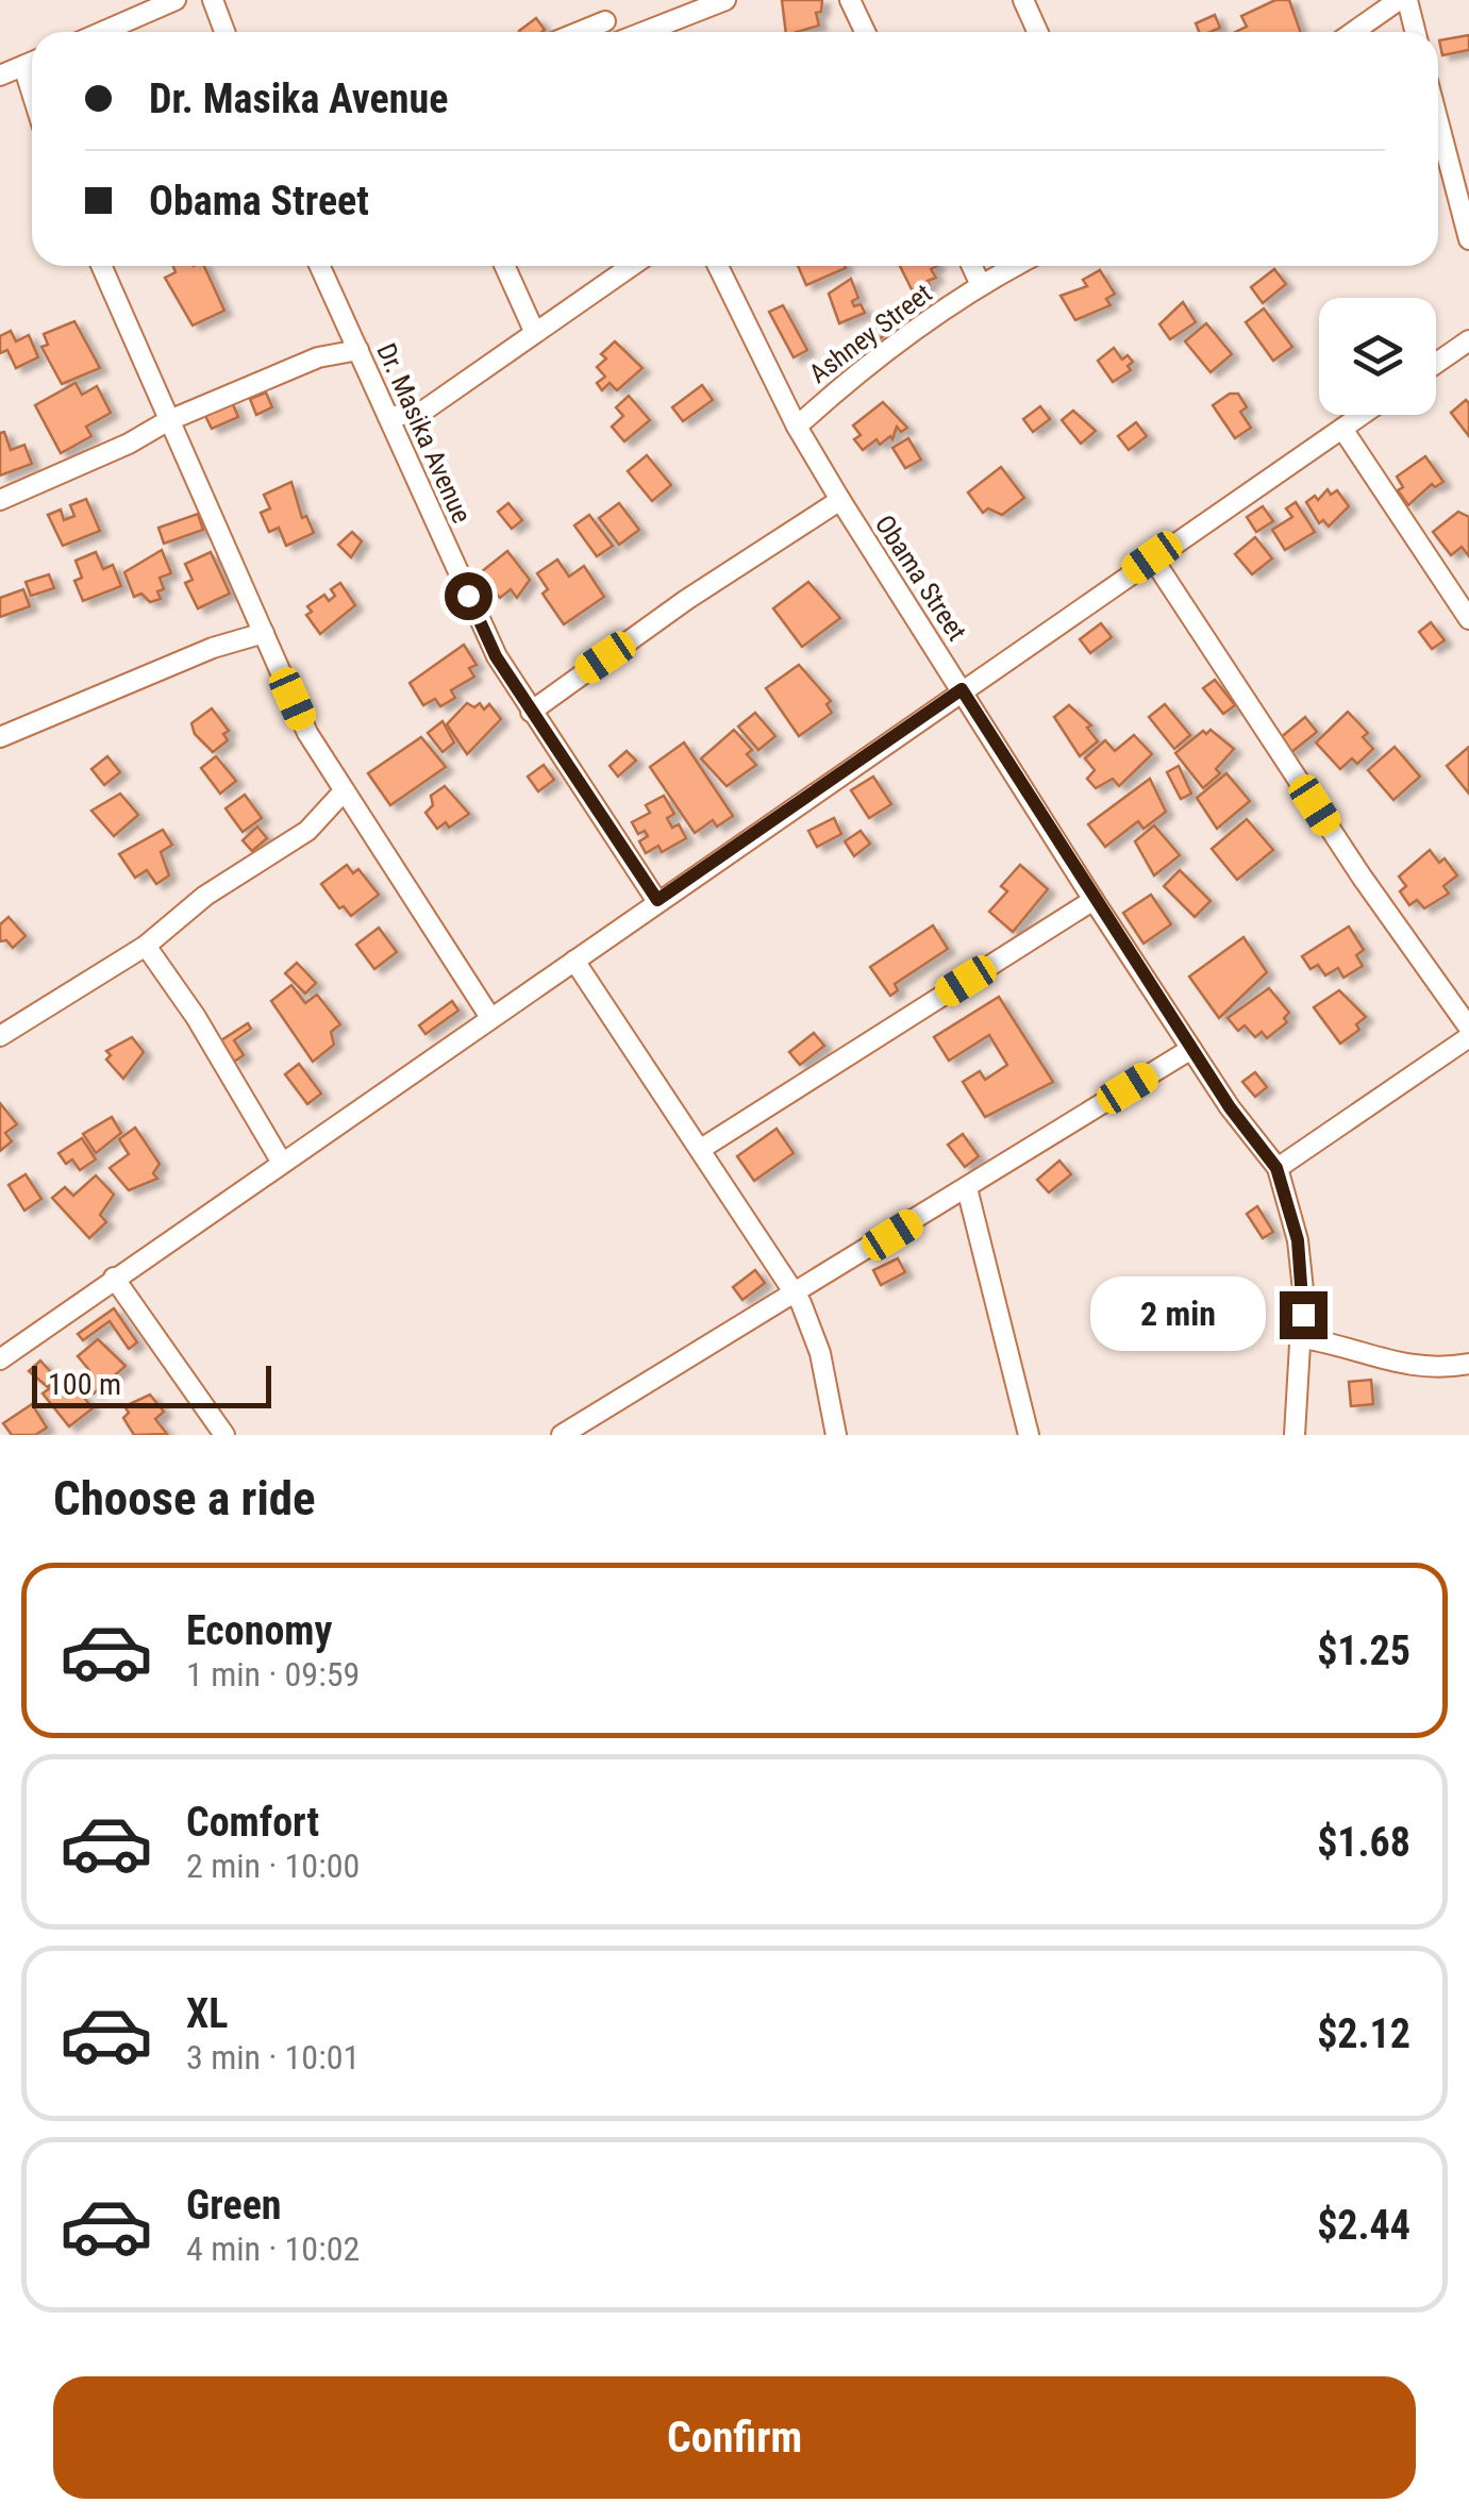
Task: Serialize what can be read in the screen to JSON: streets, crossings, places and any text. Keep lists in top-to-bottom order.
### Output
{
  "streets": {
    "street": ["Ashney Street", "Dr. Masika Avenue", "Obama Street"]
  },
  "crossings": [
    ["Ashney Street", "Obama Street"]
  ],
  "scale_bar": "100 m",
  "page": {
    "banner": ["Dr. Masika Avenue", "Obama Street"],
    "bubble": "2 min",
    "scale": "100 m",
    "heading": "Choose a ride",
    "list": [
      {
        "name": "Economy",
        "note": "1 min · 09:59",
        "value": "$1.25"
      },
      {
        "name": "Comfort",
        "note": "2 min · 10:00",
        "value": "$1.68"
      },
      {
        "name": "XL",
        "note": "3 min · 10:01",
        "value": "$2.12"
      },
      {
        "name": "Green",
        "note": "4 min · 10:02",
        "value": "$2.44"
      }
    ],
    "buttons": "Confirm"
  }
}
